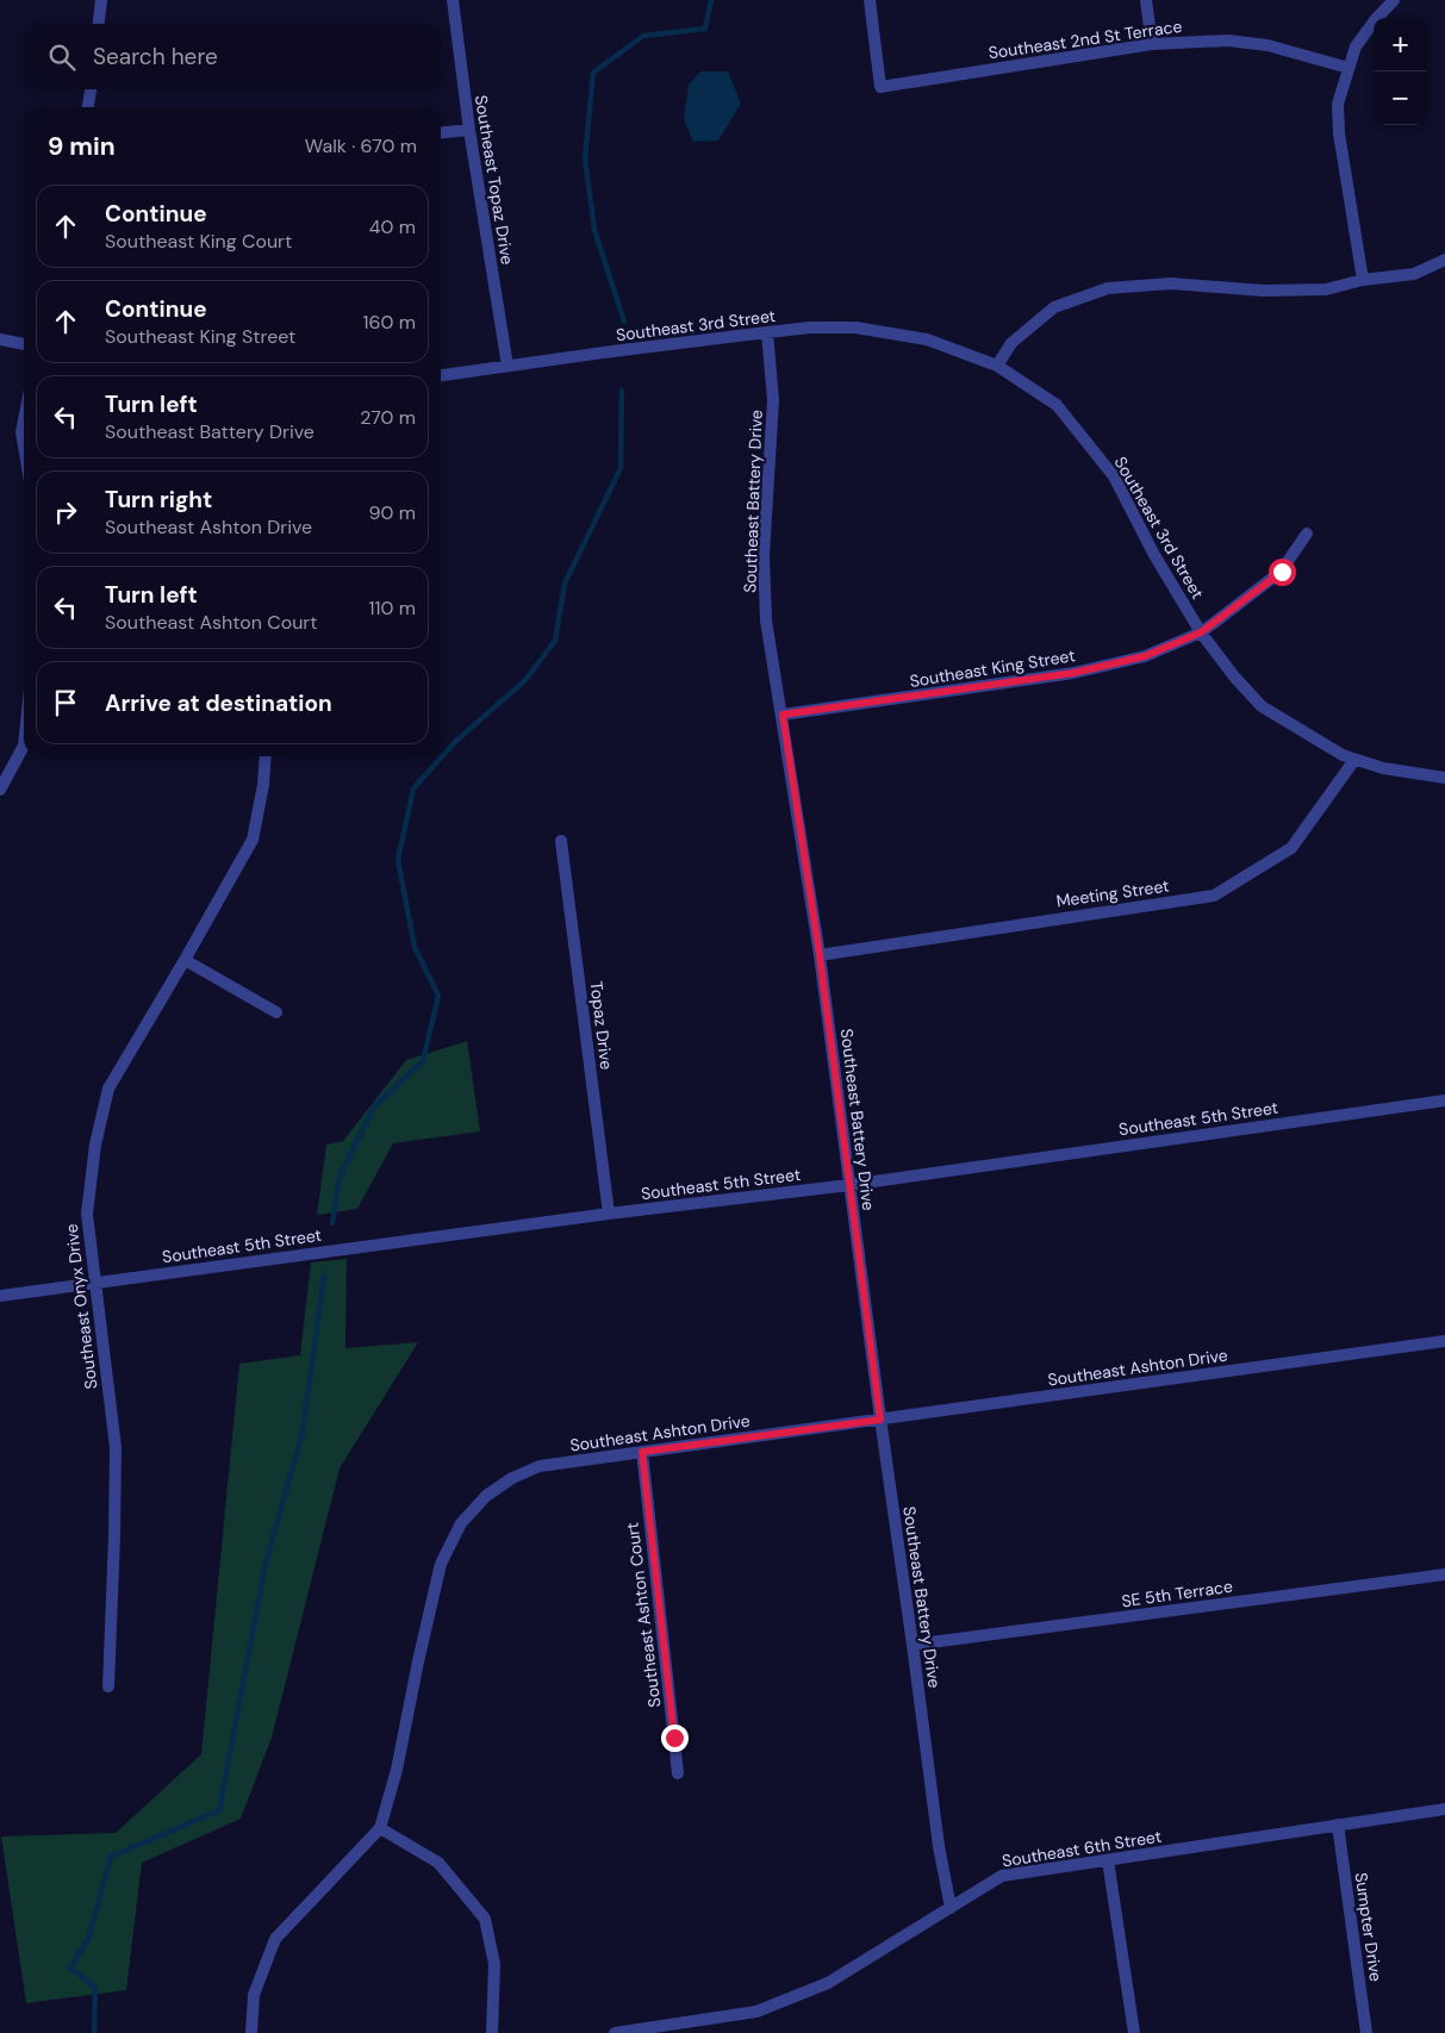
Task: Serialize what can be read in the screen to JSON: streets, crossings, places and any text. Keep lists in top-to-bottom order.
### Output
{
  "streets": {
    "street": [
      "Southeast 2nd St Terrace",
      "Southeast Topaz Drive",
      "Southeast 3rd Street",
      "Southeast Battery Drive",
      "Southeast King Street",
      "Meeting Street",
      "Topaz Drive",
      "Southeast 5th Street",
      "Southeast Onyx Drive",
      "Southeast Ashton Drive",
      "SE 5th Terrace",
      "Southeast Ashton Court",
      "Southeast 6th Street",
      "Sumpter Drive"
    ]
  },
  "crossings": [
    ["Southeast Topaz Drive", "Southeast 3rd Street"],
    ["Southeast 3rd Street", "Southeast Battery Drive"],
    ["Southeast 3rd Street", "Southeast King Street"],
    ["Southeast 3rd Street", "Meeting Street"],
    ["Southeast Battery Drive", "Southeast King Street"],
    ["Southeast Battery Drive", "Meeting Street"],
    ["Southeast Battery Drive", "Southeast 5th Street"],
    ["Southeast Battery Drive", "Southeast Ashton Drive"],
    ["Southeast Battery Drive", "SE 5th Terrace"],
    ["Southeast Battery Drive", "Southeast 6th Street"],
    ["Topaz Drive", "Southeast 5th Street"],
    ["Southeast 5th Street", "Southeast Onyx Drive"],
    ["Southeast Ashton Drive", "Southeast Ashton Court"],
    ["Southeast 6th Street", "Sumpter Drive"]
  ],
  "page": {
    "map_buttons": ["+", "−"],
    "search": "Search here",
    "heading": ["9 min", "Walk · 670 m"],
    "list": [
      ["Continue", "Southeast King Court", "40 m"],
      ["Continue", "Southeast King Street", "160 m"],
      ["Turn left", "Southeast Battery Drive", "270 m"],
      ["Turn right", "Southeast Ashton Drive", "90 m"],
      ["Turn left", "Southeast Ashton Court", "110 m"],
      "Arrive at destination"
    ]
  }
}
